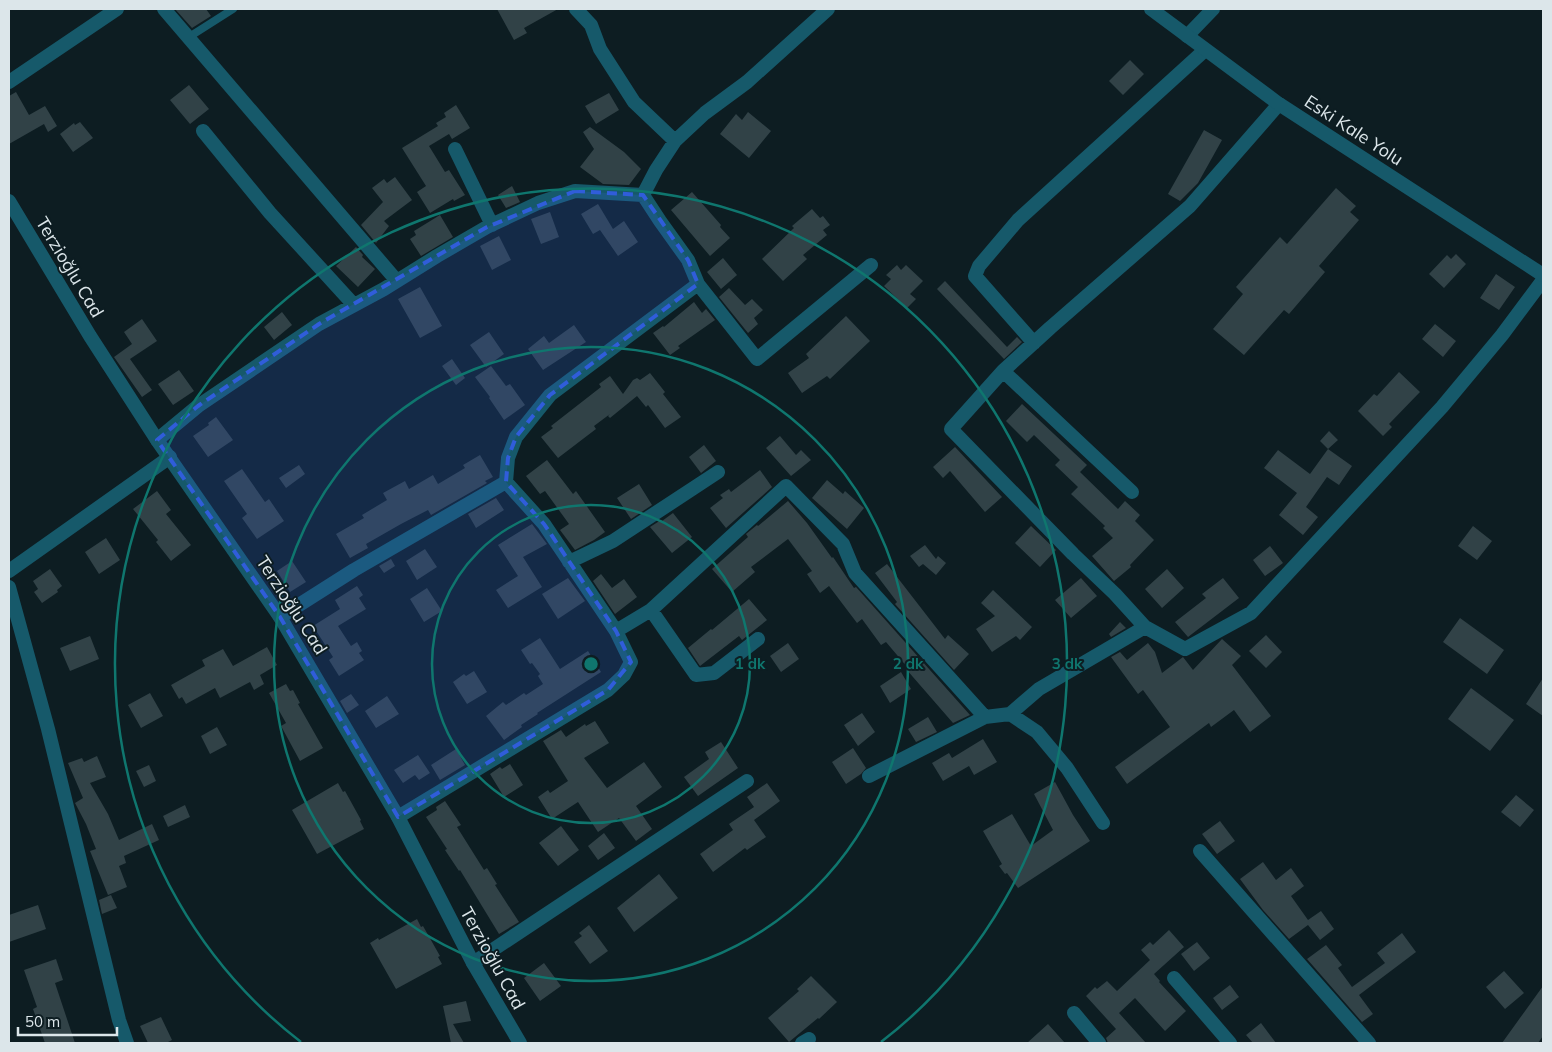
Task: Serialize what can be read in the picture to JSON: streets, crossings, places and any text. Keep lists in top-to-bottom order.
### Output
{
  "streets": {
    "street": ["Eski Kale Yolu", "Terzioğlu Cad"]
  },
  "scale_bar": "50 m",
  "rings": ["1 dk", "2 dk", "3 dk"]
}
